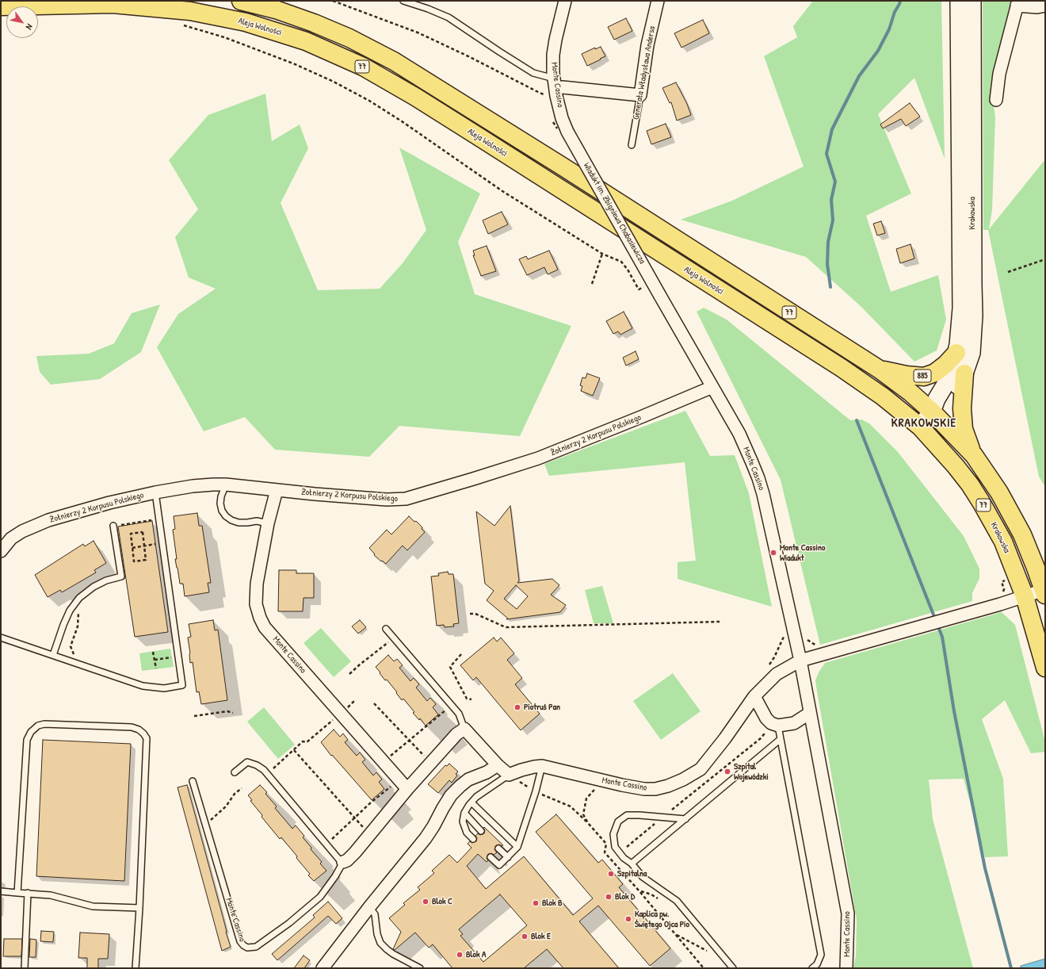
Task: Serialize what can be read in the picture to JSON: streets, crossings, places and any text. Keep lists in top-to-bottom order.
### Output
{
  "streets": {
    "highway": [
      "Aleja Wolności",
      "77",
      "Krakowska",
      "885"
    ],
    "street": [
      "Generała Władysława Andersa",
      "Monte Cassino",
      "Wiadukt im. Zbigniewa Chabasiewicza",
      "Żołnierzy 2 Korpusu Polskiego"
    ]
  },
  "crossings": [
    ["Aleja Wolności", "Krakowska"],
    ["77", "Krakowska"],
    ["77", "885"],
    ["Monte Cassino", "Wiadukt im. Zbigniewa Chabasiewicza"],
    ["Monte Cassino", "Żołnierzy 2 Korpusu Polskiego"],
    ["Krakowska", "885"]
  ],
  "districts": ["KRAKOWSKIE"],
  "places": [
    "Monte Cassino Wiadukt",
    "Piotruś Pan",
    "Szpital Wojewódzki",
    "Szpitalna",
    "Blok D",
    "Blok C",
    "Blok B",
    "Kaplica pw. Świętego Ojca Pio",
    "Blok E",
    "Blok A"
  ],
  "north": "bottom right"
}
